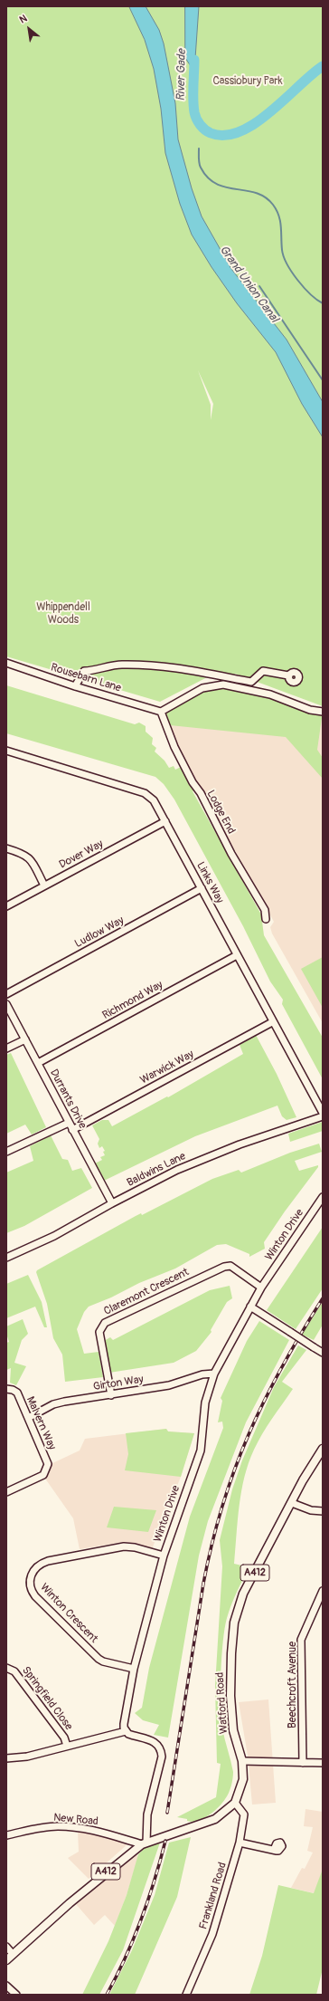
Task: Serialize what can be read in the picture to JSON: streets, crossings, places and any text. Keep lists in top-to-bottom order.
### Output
{
  "streets": {
    "main road": ["A412", "Watford Road"],
    "street": [
      "Rousebarn Lane",
      "Lodge End",
      "Dover Way",
      "Links Way",
      "Ludlow Way",
      "Richmond Way",
      "Warwick Way",
      "Durrants Drive",
      "Baldwins Lane",
      "Winton Drive",
      "Claremont Crescent",
      "Girton Way",
      "Malvern Way",
      "Winton Crescent",
      "Beechcroft Avenue",
      "Springfield Close",
      "New Road",
      "Frankland Road"
    ]
  },
  "crossings": [
    ["Rousebarn Lane", "Lodge End"],
    ["Dover Way", "Links Way"],
    ["Links Way", "Ludlow Way"],
    ["Links Way", "Richmond Way"],
    ["Links Way", "Warwick Way"],
    ["Richmond Way", "Durrants Drive"],
    ["Warwick Way", "Durrants Drive"],
    ["Durrants Drive", "Baldwins Lane"],
    ["Winton Drive", "Claremont Crescent"],
    ["Winton Drive", "Girton Way"],
    ["Winton Drive", "Winton Crescent"],
    ["Winton Drive", "Springfield Close"],
    ["Claremont Crescent", "Girton Way"],
    ["Girton Way", "Malvern Way"],
    ["A412", "Watford Road"],
    ["A412", "New Road"],
    ["A412", "Frankland Road"],
    ["Watford Road", "Frankland Road"]
  ],
  "water": ["River Gade", "Grand Union Canal"],
  "parks": ["Cassiobury Park", "Whippendell Woods"],
  "north": "top left"
}
